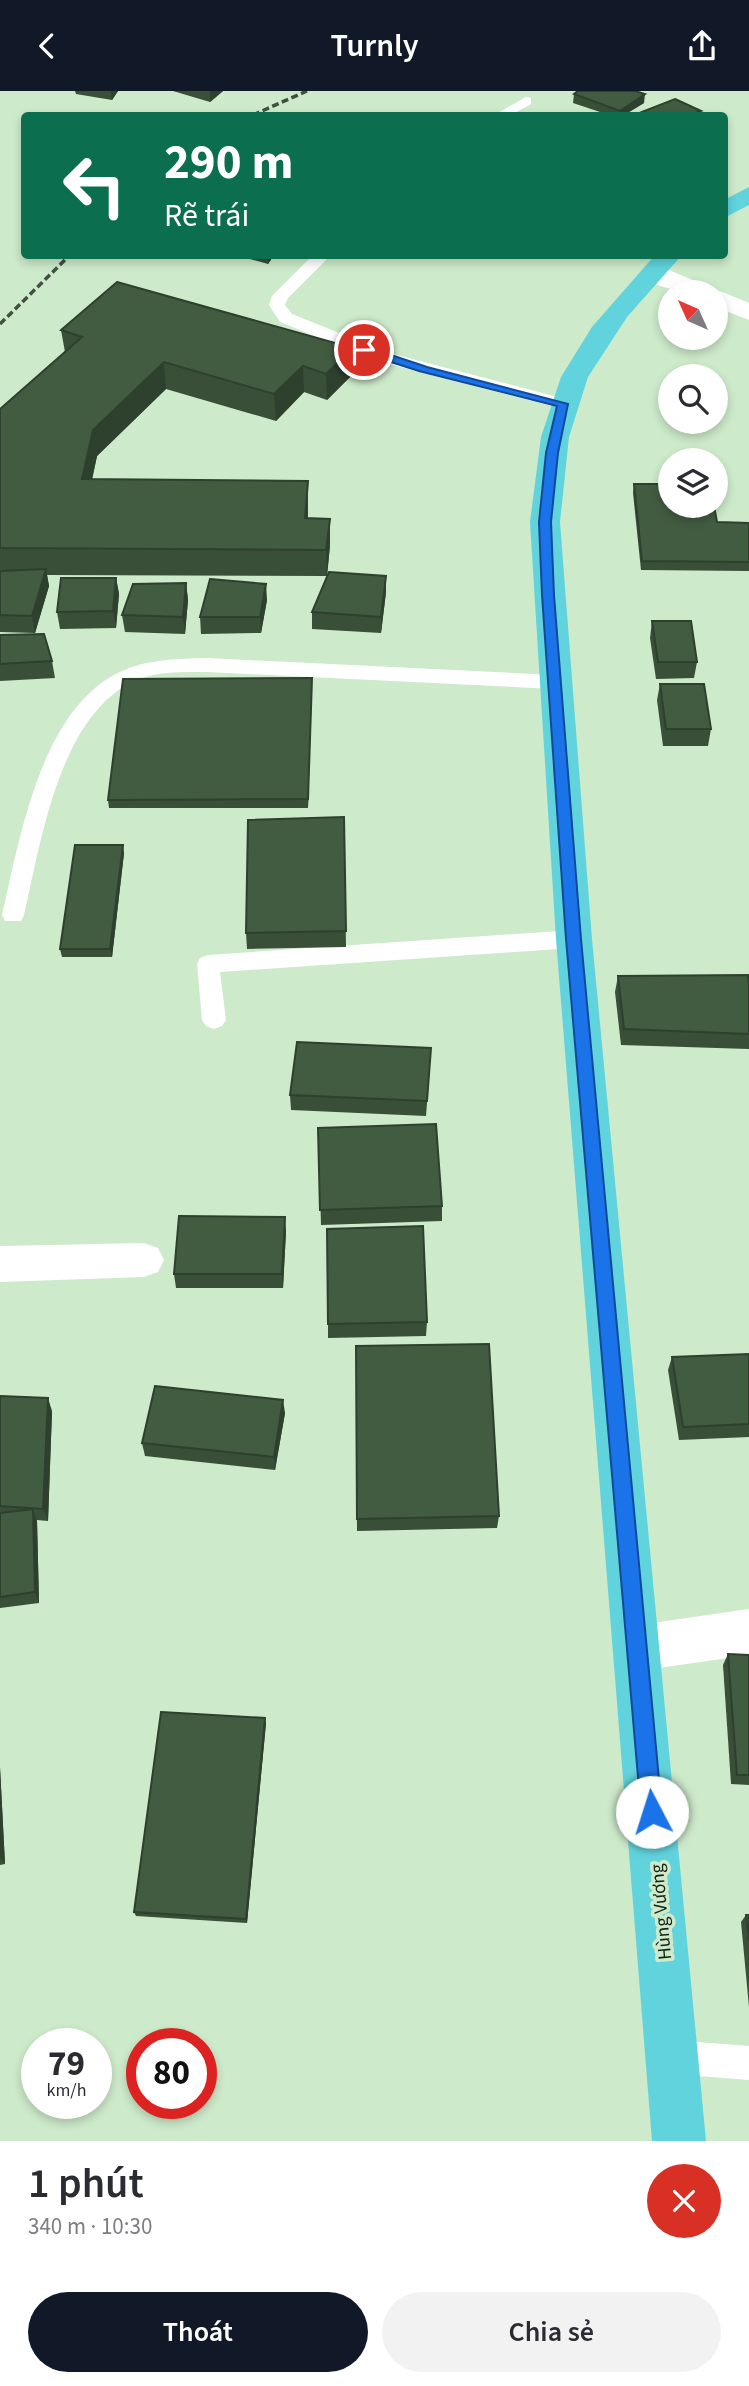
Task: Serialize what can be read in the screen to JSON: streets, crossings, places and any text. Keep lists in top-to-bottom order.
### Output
{
  "streets": {
    "highway": ["Hùng Vương"]
  },
  "north": "top left",
  "page": {
    "header": "Turnly",
    "turn": ["290 m", "Rẽ trái"],
    "speed": "79 km/h",
    "limit": "80",
    "heading": ["1 phút", "340 m · 10:30"],
    "buttons": ["Thoát", "Chia sẻ"]
  }
}
